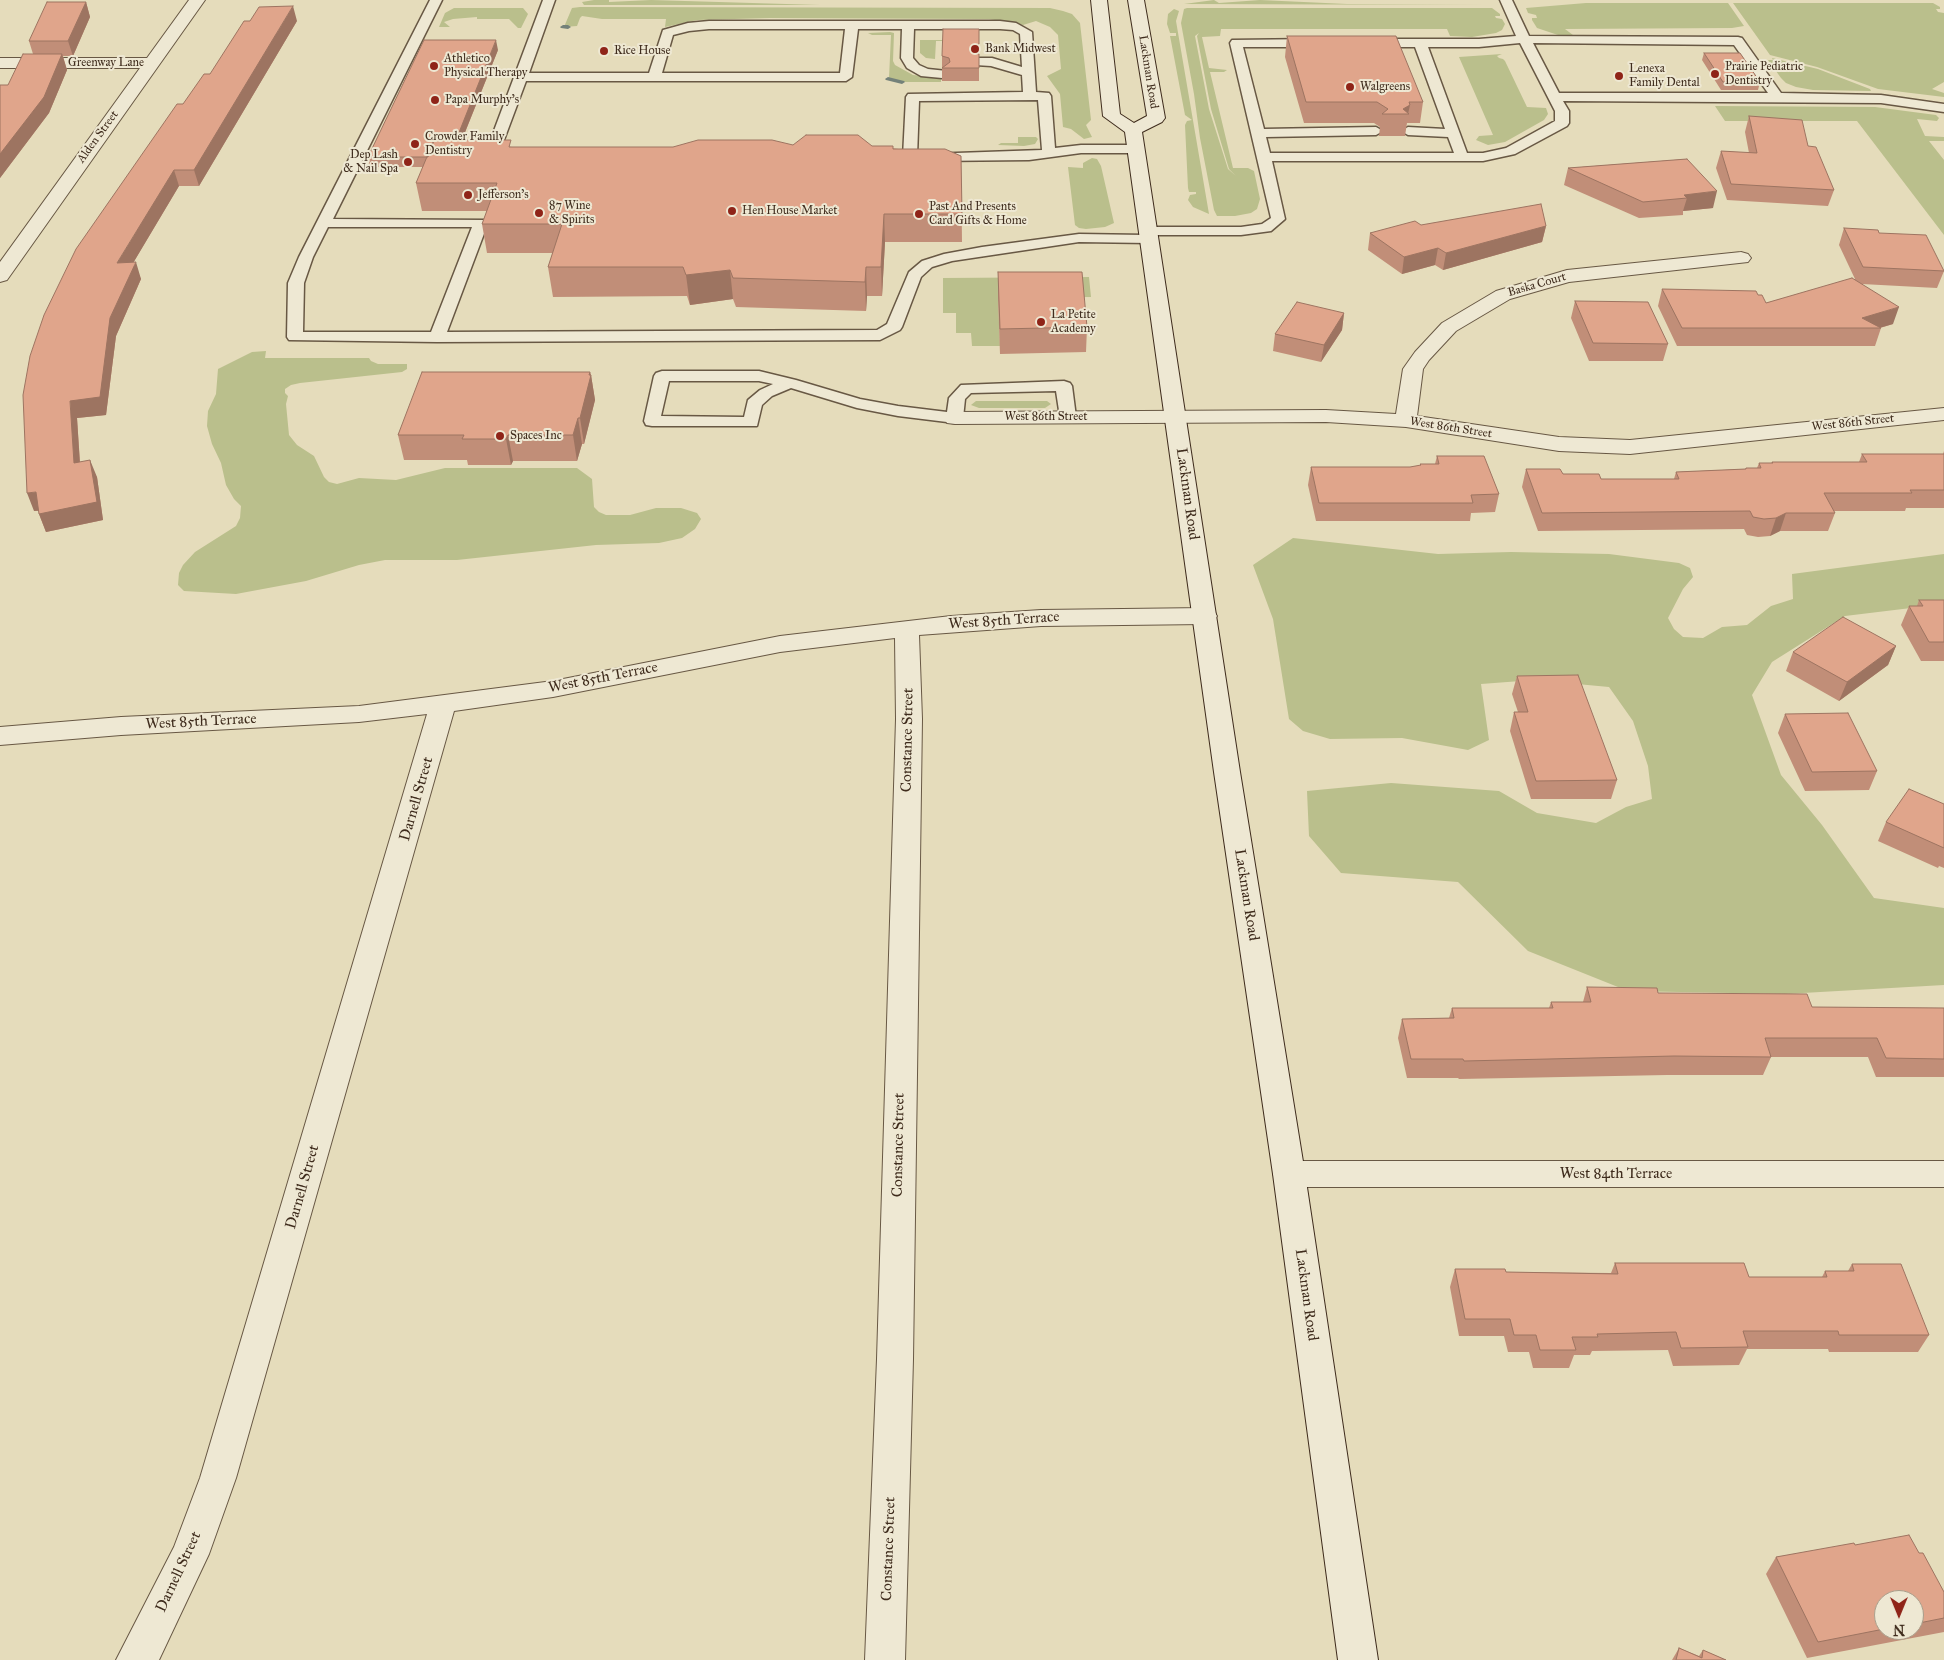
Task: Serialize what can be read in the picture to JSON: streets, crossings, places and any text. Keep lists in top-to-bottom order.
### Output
{
  "streets": {
    "street": [
      "Greenway Lane",
      "Lackman Road",
      "Alden Street",
      "Baska Court",
      "West 86th Street",
      "West 85th Terrace",
      "Constance Street",
      "Darnell Street",
      "West 84th Terrace"
    ]
  },
  "crossings": [
    ["Greenway Lane", "Alden Street"],
    ["Lackman Road", "West 86th Street"],
    ["Lackman Road", "West 85th Terrace"],
    ["Lackman Road", "West 84th Terrace"],
    ["Baska Court", "West 86th Street"],
    ["West 85th Terrace", "Constance Street"],
    ["West 85th Terrace", "Darnell Street"]
  ],
  "places": [
    "Bank Midwest",
    "Rice House",
    "Athletico Physical Therapy",
    "Prairie Pediatric Dentistry",
    "Lenexa Family Dental",
    "Walgreens",
    "Papa Murphy's",
    "Crowder Family Dentistry",
    "Dep Lash & Nail Spa",
    "Jefferson's",
    "Hen House Market",
    "87 Wine & Spirits",
    "Past And Presents Card Gifts & Home",
    "La Petite Academy",
    "Spaces Inc"
  ],
  "north": "bottom"
}
